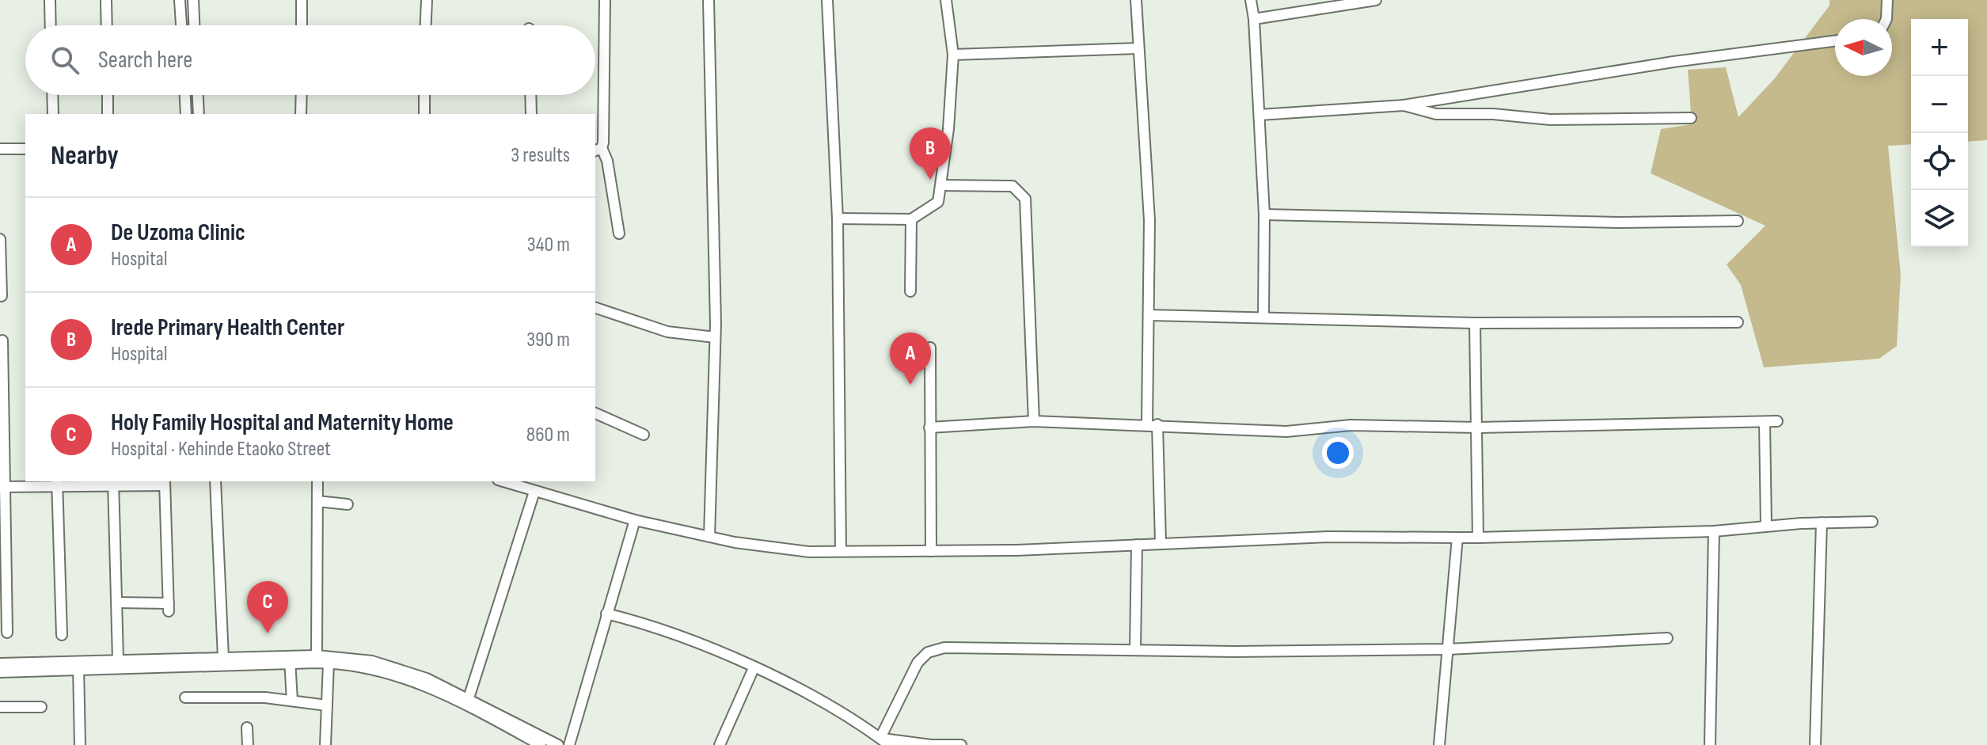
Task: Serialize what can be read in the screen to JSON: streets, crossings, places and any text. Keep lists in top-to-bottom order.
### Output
{
  "north": "left",
  "page": {
    "map_buttons": ["+", "−"],
    "search": "Search here",
    "heading": ["Nearby", "3 results"],
    "pins": ["B", "A", "C"],
    "list": [
      {
        "mark": "A",
        "name": "De Uzoma Clinic",
        "note": "Hospital",
        "value": "340 m"
      },
      {
        "mark": "B",
        "name": "Irede Primary Health Center",
        "note": "Hospital",
        "value": "390 m"
      },
      {
        "mark": "C",
        "name": "Holy Family Hospital and Maternity Home",
        "note": "Hospital · Kehinde Etaoko Street",
        "value": "860 m"
      }
    ]
  }
}
